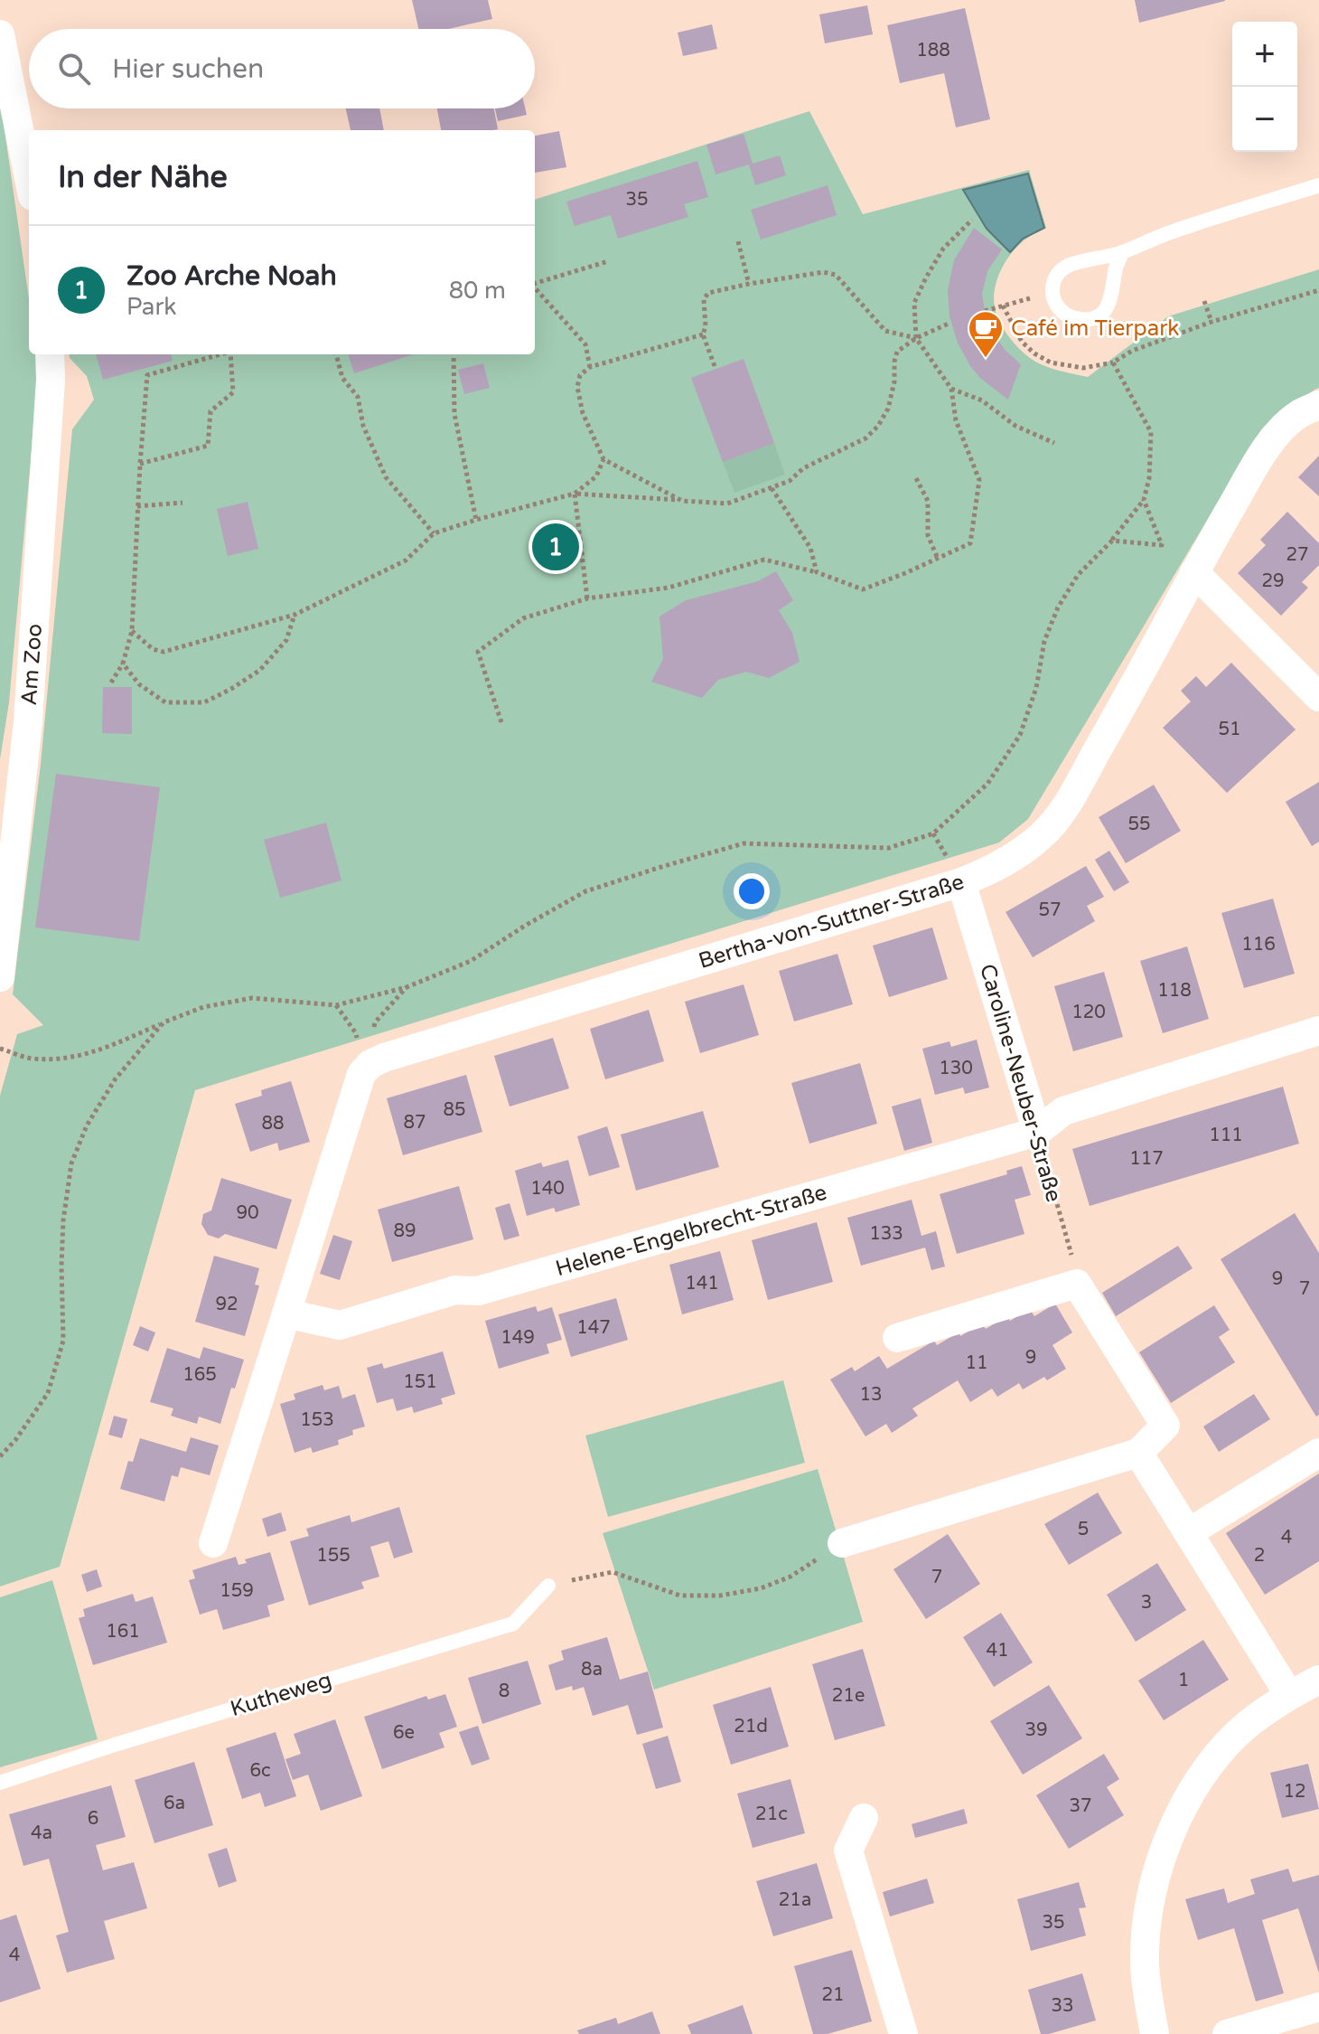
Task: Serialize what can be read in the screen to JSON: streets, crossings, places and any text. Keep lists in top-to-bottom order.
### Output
{
  "streets": {
    "street": [
      "Am Zoo",
      "Bertha-von-Suttner-Straße",
      "Caroline-Neuber-Straße",
      "Helene-Engelbrecht-Straße"
    ],
    "lane": ["Kutheweg"]
  },
  "crossings": [
    ["Bertha-von-Suttner-Straße", "Caroline-Neuber-Straße"],
    ["Bertha-von-Suttner-Straße", "Helene-Engelbrecht-Straße"],
    ["Caroline-Neuber-Straße", "Helene-Engelbrecht-Straße"]
  ],
  "places": {
    "cafe": ["Café im Tierpark"]
  },
  "house_numbers": [
    "188",
    "35",
    "27",
    "29",
    "51",
    "55",
    "57",
    "116",
    "118",
    "120",
    "130",
    "85",
    "87",
    "88",
    "111",
    "117",
    "140",
    "90",
    "89",
    "133",
    "9",
    "141",
    "7",
    "92",
    "147",
    "149",
    "9",
    "11",
    "165",
    "151",
    "13",
    "153",
    "5",
    "4",
    "155",
    "2",
    "7",
    "159",
    "3",
    "161",
    "41",
    "8a",
    "1",
    "8",
    "21e",
    "21d",
    "39",
    "6e",
    "6c",
    "12",
    "6a",
    "37",
    "21c",
    "6",
    "4a",
    "21a",
    "35",
    "4",
    "21",
    "33"
  ],
  "page": {
    "map_buttons": ["+", "−"],
    "search": "Hier suchen",
    "heading": "In der Nähe",
    "list": [
      {
        "mark": "1",
        "name": "Zoo Arche Noah",
        "note": "Park",
        "value": "80 m"
      }
    ],
    "pins": "1"
  }
}
